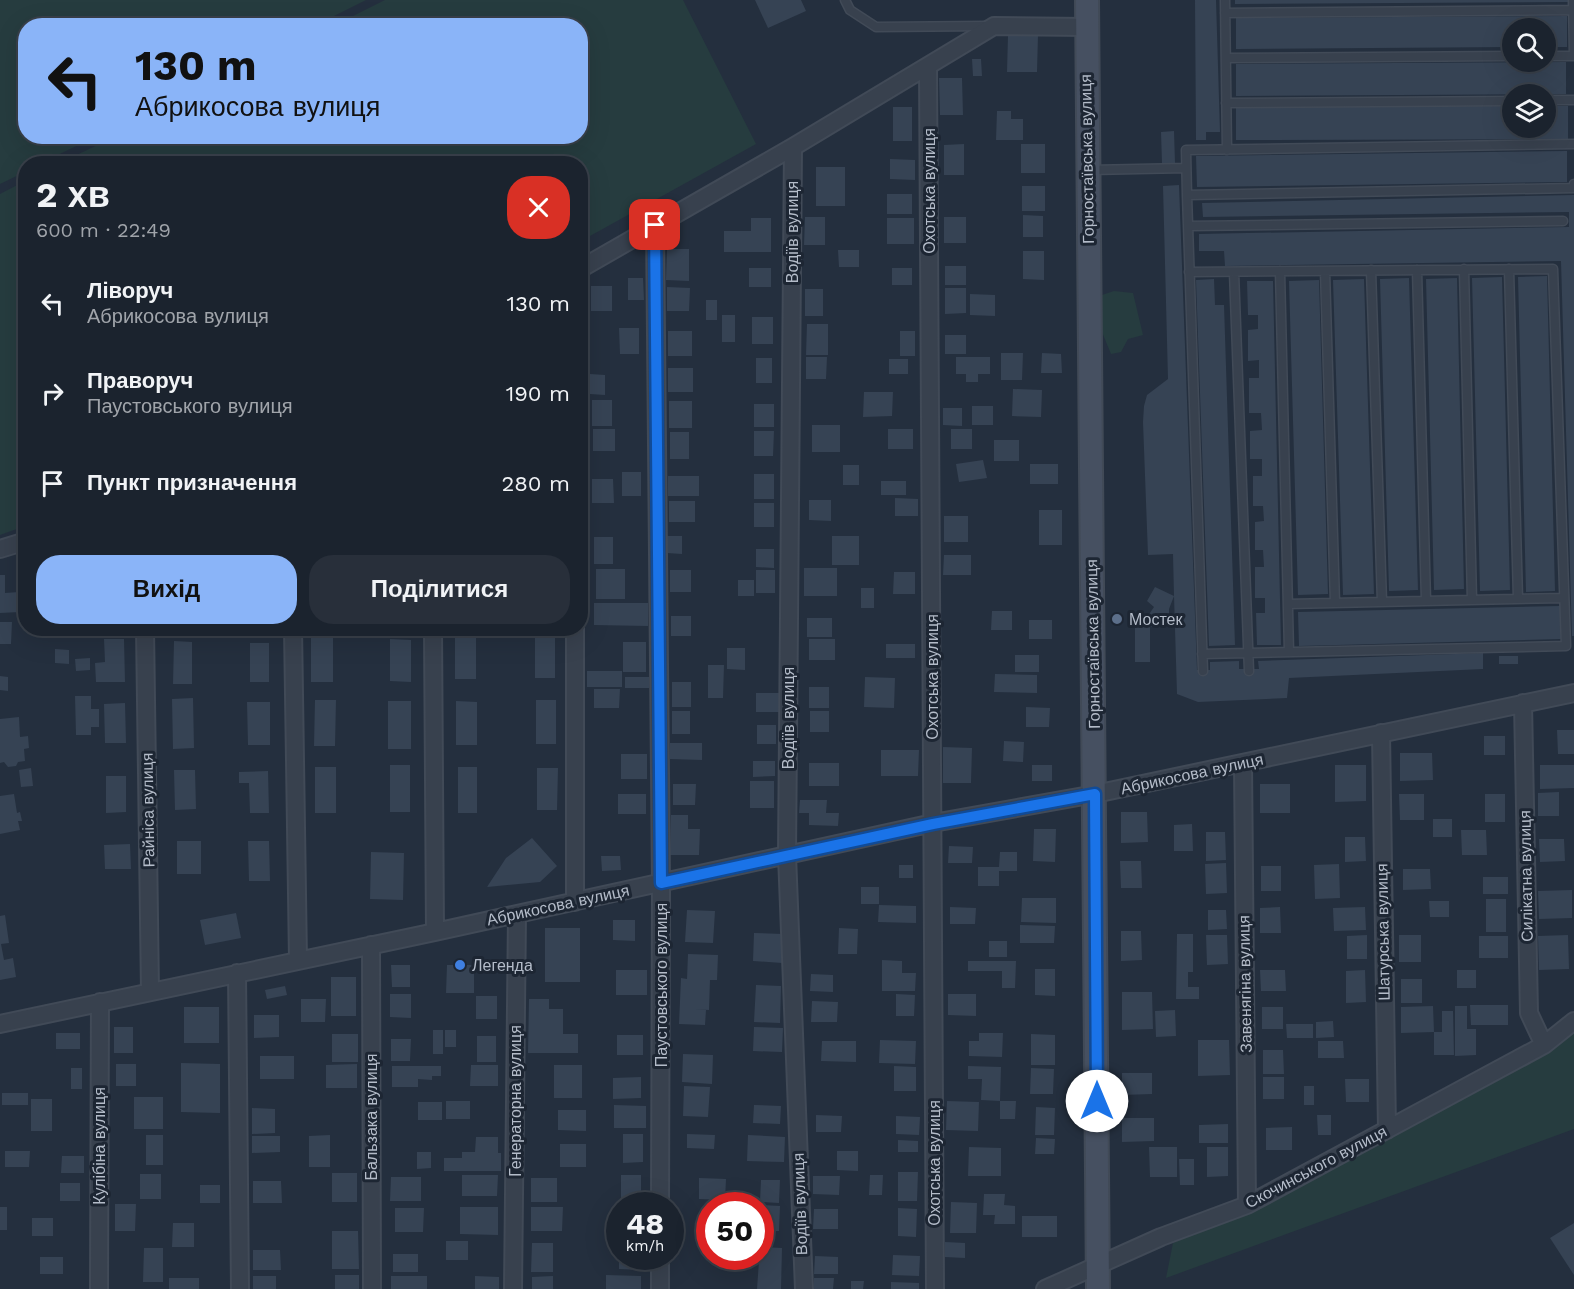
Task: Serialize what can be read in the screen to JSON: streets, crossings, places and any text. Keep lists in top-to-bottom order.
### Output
{
  "streets": {
    "main road": ["Горностаївська вулиця"],
    "street": [
      "Охотська вулиця",
      "Водіїв вулиця",
      "Абрикосова вулиця",
      "Райніса вулиця",
      "Силікатна вулиця",
      "Шатурська вулиця",
      "Завенягіна вулиця",
      "Паустовського вулиця",
      "Генераторна вулиця",
      "Бальзака вулиця",
      "Кулібіна вулиця",
      "Скочинського вулиця"
    ]
  },
  "crossings": [
    ["Горностаївська вулиця", "Абрикосова вулиця"],
    ["Горностаївська вулиця", "Скочинського вулиця"],
    ["Охотська вулиця", "Абрикосова вулиця"],
    ["Водіїв вулиця", "Абрикосова вулиця"],
    ["Абрикосова вулиця", "Райніса вулиця"],
    ["Абрикосова вулиця", "Силікатна вулиця"],
    ["Абрикосова вулиця", "Шатурська вулиця"],
    ["Абрикосова вулиця", "Завенягіна вулиця"],
    ["Абрикосова вулиця", "Паустовського вулиця"],
    ["Абрикосова вулиця", "Генераторна вулиця"],
    ["Абрикосова вулиця", "Бальзака вулиця"],
    ["Абрикосова вулиця", "Кулібіна вулиця"],
    ["Силікатна вулиця", "Скочинського вулиця"],
    ["Шатурська вулиця", "Скочинського вулиця"],
    ["Завенягіна вулиця", "Скочинського вулиця"]
  ],
  "places": ["Мостек", "Легенда"],
  "page": {
    "turn": ["130 m", "Абрикосова вулиця"],
    "heading": ["2 хв", "600 m · 22:49"],
    "list": [
      {
        "name": "Ліворуч",
        "note": "Абрикосова вулиця",
        "value": "130 m"
      },
      {
        "name": "Праворуч",
        "note": "Паустовського вулиця",
        "value": "190 m"
      },
      {
        "name": "Пункт призначення",
        "value": "280 m"
      }
    ],
    "buttons": ["Вихід", "Поділитися"],
    "speed": "48 km/h",
    "limit": "50"
  }
}
